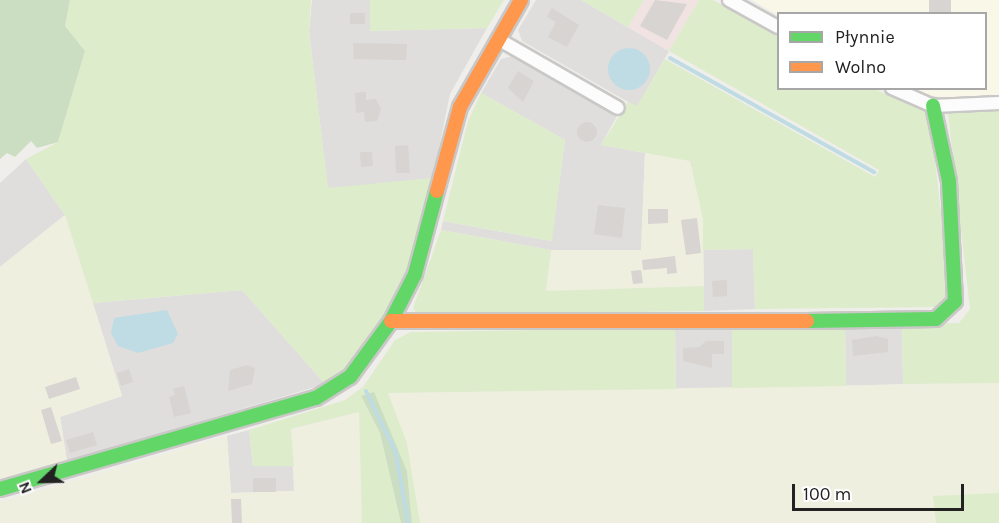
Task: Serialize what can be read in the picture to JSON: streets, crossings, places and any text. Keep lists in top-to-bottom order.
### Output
{
  "legend": ["Płynnie", "Wolno"],
  "scale_bar": "100 m",
  "north": "left"
}
